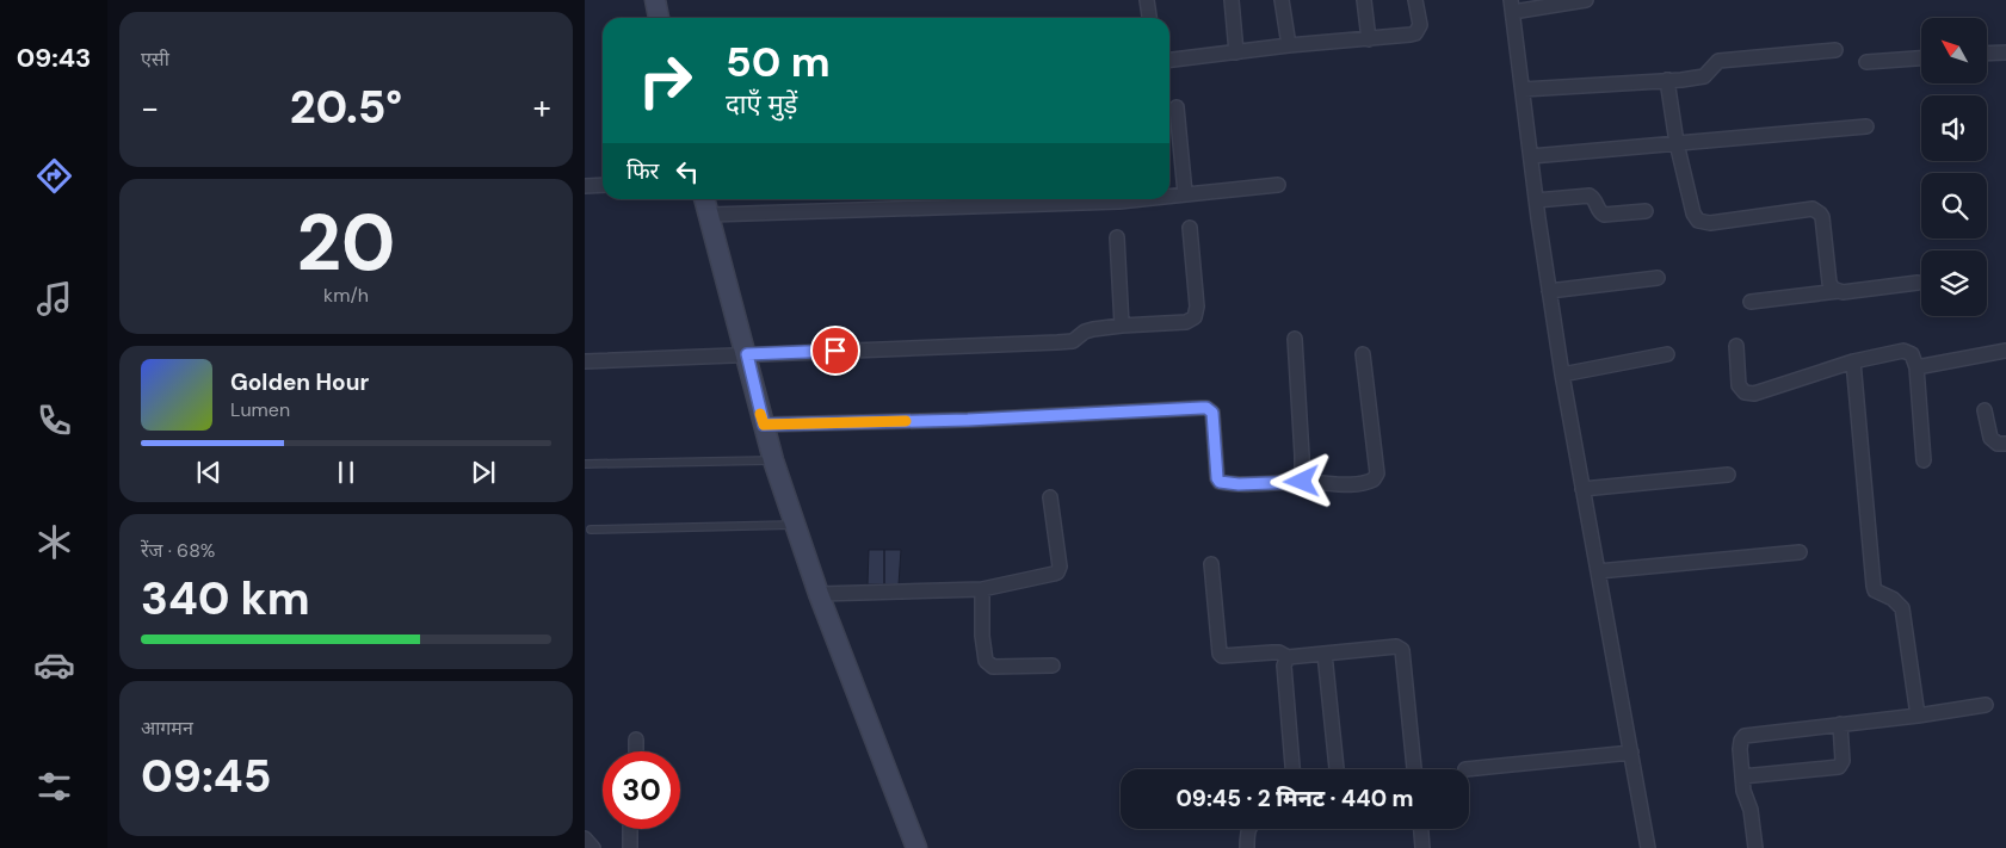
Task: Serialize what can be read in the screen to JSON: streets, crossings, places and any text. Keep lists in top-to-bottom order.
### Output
{
  "north": "top left",
  "page": {
    "tabs": "09:43",
    "tile": [
      "एसी",
      ["20", "km/h"],
      ["रेंज · 68%", "340 km"],
      ["आगमन", "09:45"]
    ],
    "turn": ["50 m", "दाएँ मुड़ें"],
    "heat": ["−", "20.5°", "+"],
    "then": "फिर",
    "song": ["Golden Hour", "Lumen"],
    "limit": "30",
    "trip": "09:45 · 2 मिनट · 440 m"
  }
}
